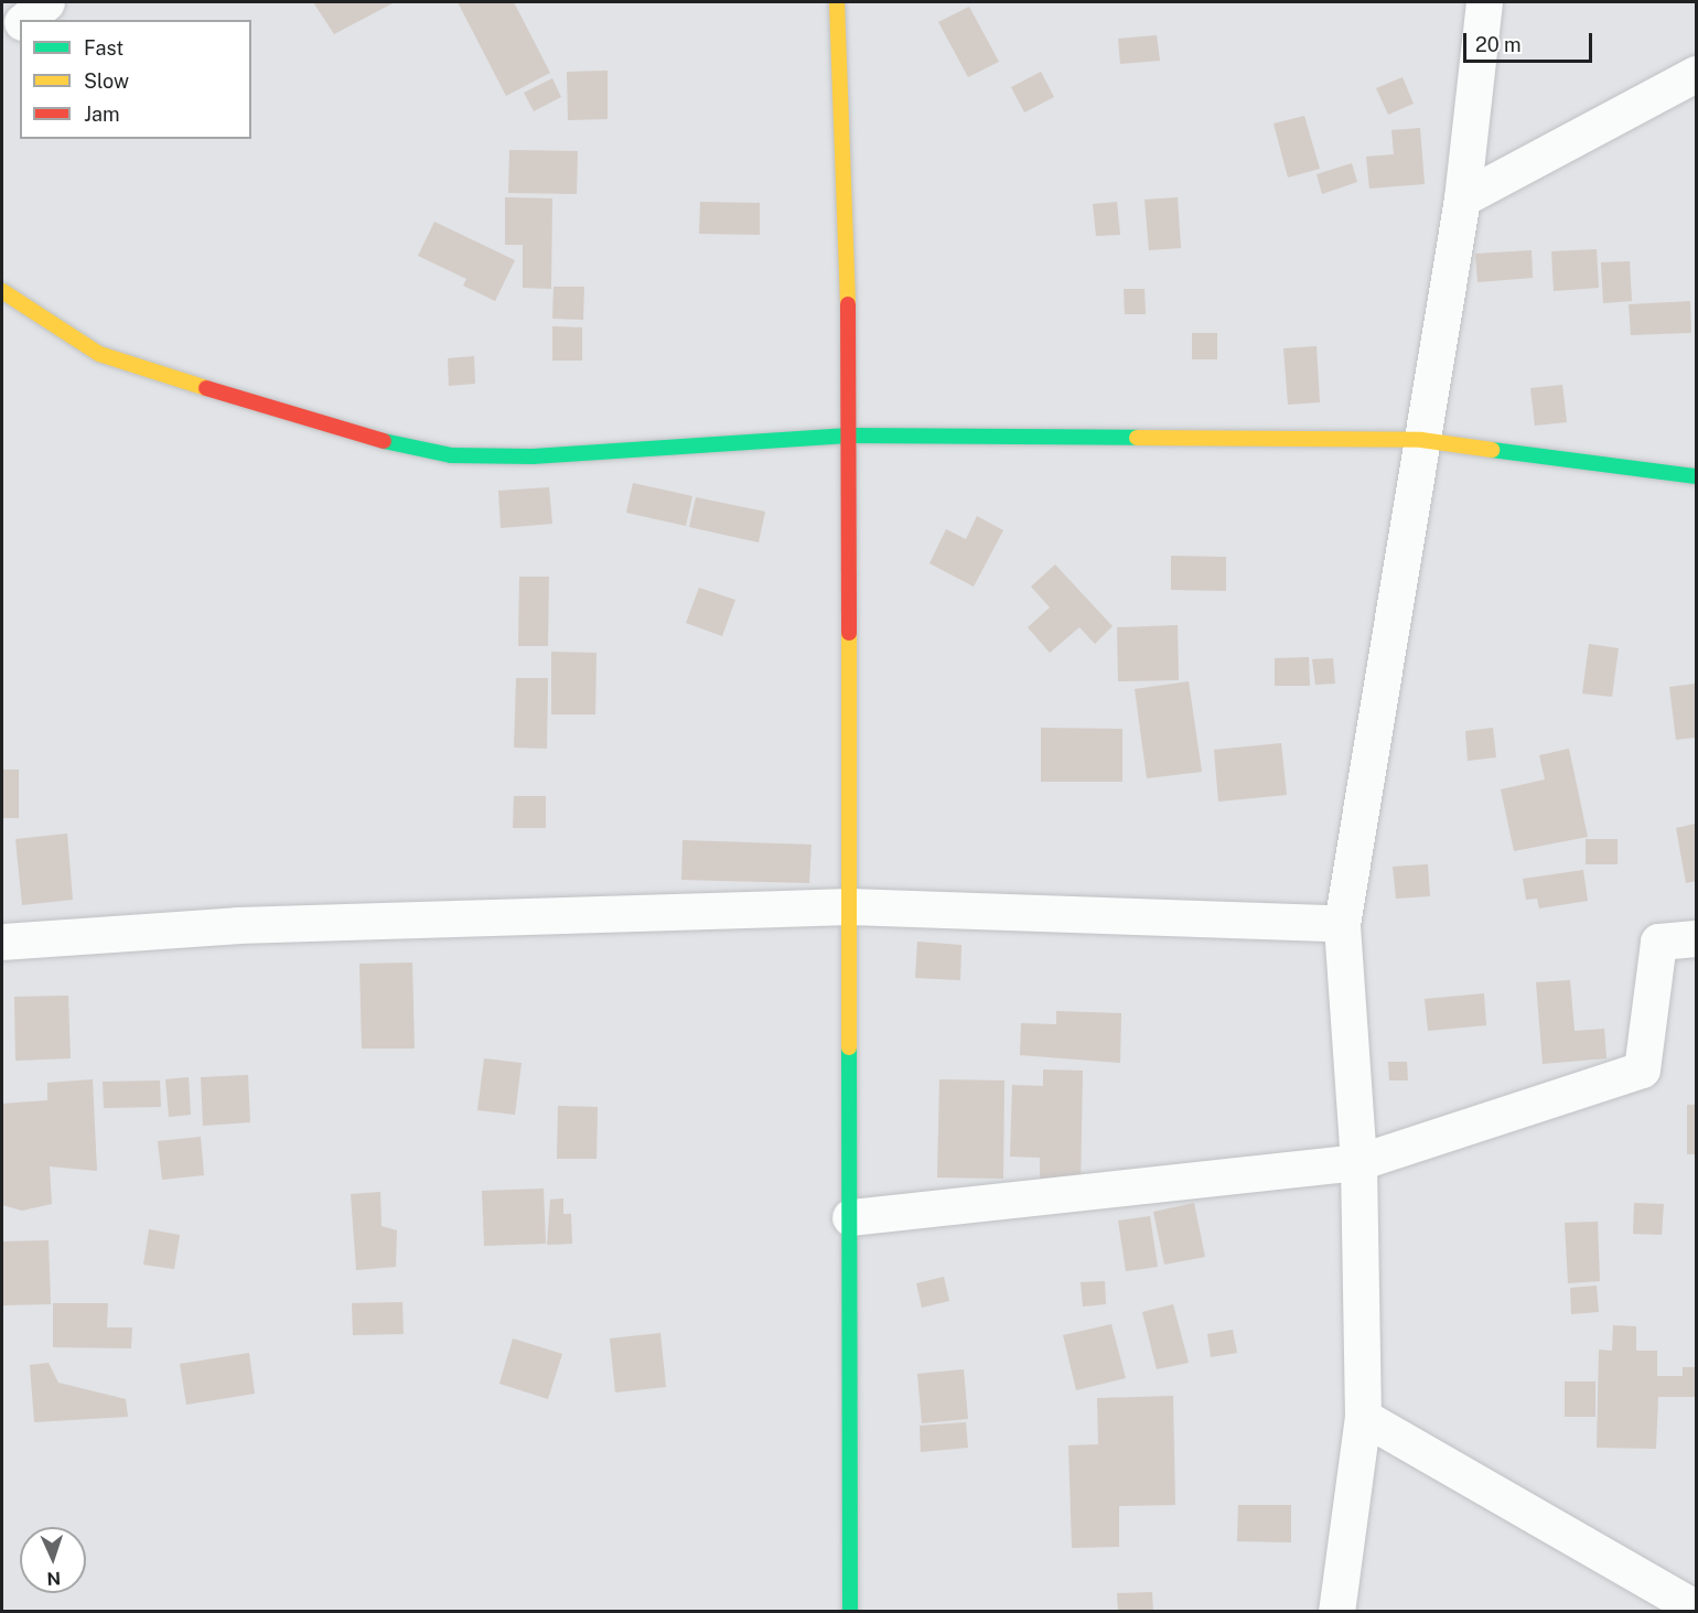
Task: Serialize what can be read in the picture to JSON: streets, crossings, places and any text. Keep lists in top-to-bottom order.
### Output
{
  "legend": ["Fast", "Slow", "Jam"],
  "scale_bar": "20 m",
  "north": "bottom"
}
